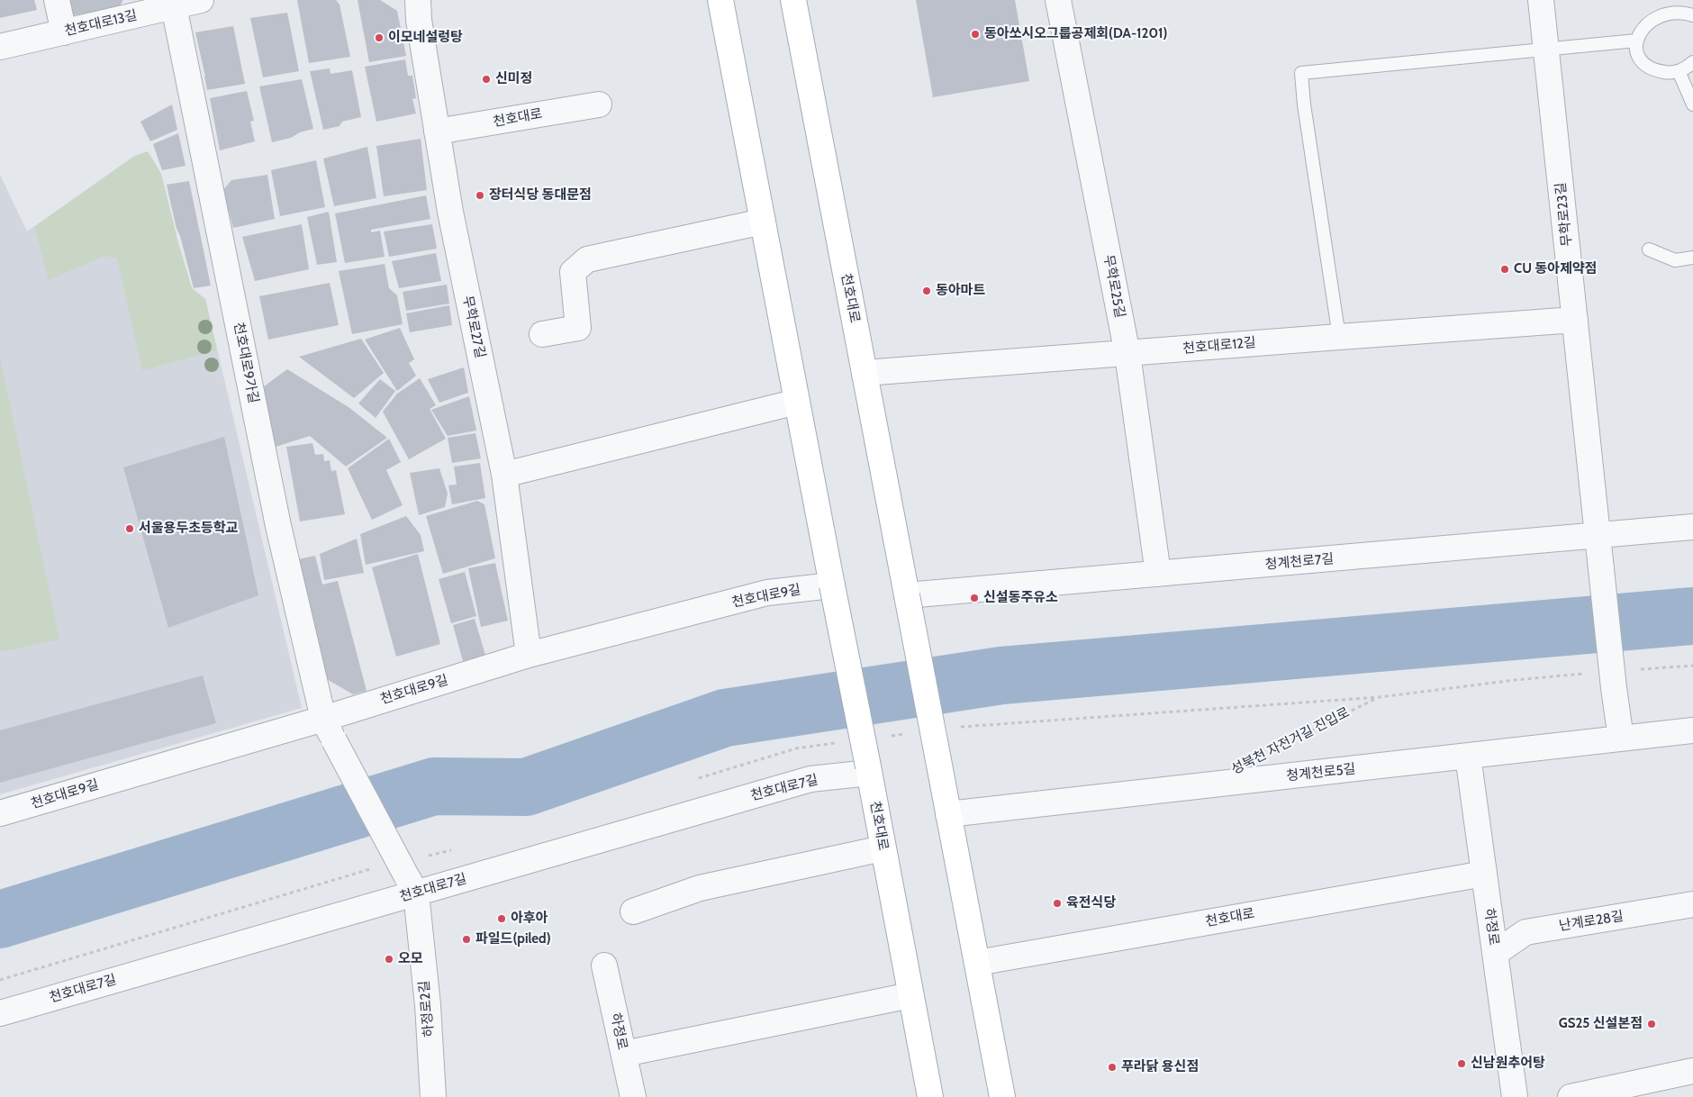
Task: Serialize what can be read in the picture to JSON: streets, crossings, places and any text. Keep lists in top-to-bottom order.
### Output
{
  "streets": {
    "main road": ["천호대로"],
    "street": [
      "천호대로13길",
      "무학로23길",
      "무학로25길",
      "무학로27길",
      "천호대로12길",
      "천호대로9가길",
      "청계천로7길",
      "천호대로9길",
      "청계천로5길",
      "천호대로7길",
      "난계로28길",
      "하정로",
      "하정로2길"
    ],
    "path": ["성북천 자전거길 진입로"]
  },
  "crossings": [
    ["천호대로13길", "천호대로9가길"],
    ["천호대로", "무학로27길"],
    ["천호대로", "천호대로12길"],
    ["천호대로", "청계천로7길"],
    ["천호대로", "천호대로9길"],
    ["천호대로", "청계천로5길"],
    ["천호대로", "천호대로7길"],
    ["천호대로", "하정로"],
    ["무학로23길", "천호대로12길"],
    ["무학로23길", "청계천로7길"],
    ["무학로23길", "청계천로5길"],
    ["무학로25길", "천호대로12길"],
    ["무학로25길", "청계천로7길"],
    ["무학로27길", "천호대로9길"],
    ["천호대로9가길", "천호대로9길"],
    ["천호대로9가길", "천호대로7길"],
    ["천호대로9가길", "하정로2길"],
    ["청계천로5길", "하정로"],
    ["천호대로7길", "하정로2길"],
    ["난계로28길", "하정로"]
  ],
  "places": [
    "동아쏘시오그룹공제회(DA-1201)",
    "이모네설렁탕",
    "신미정",
    "장터식당 동대문점",
    "CU 동아제약점",
    "동아마트",
    "서울용두초등학교",
    "신설동주유소",
    "육전식당",
    "아후아",
    "파일드(piled)",
    "오모",
    "GS25 신설본점",
    "신남원추어탕",
    "푸라닭 용신점"
  ]
}
